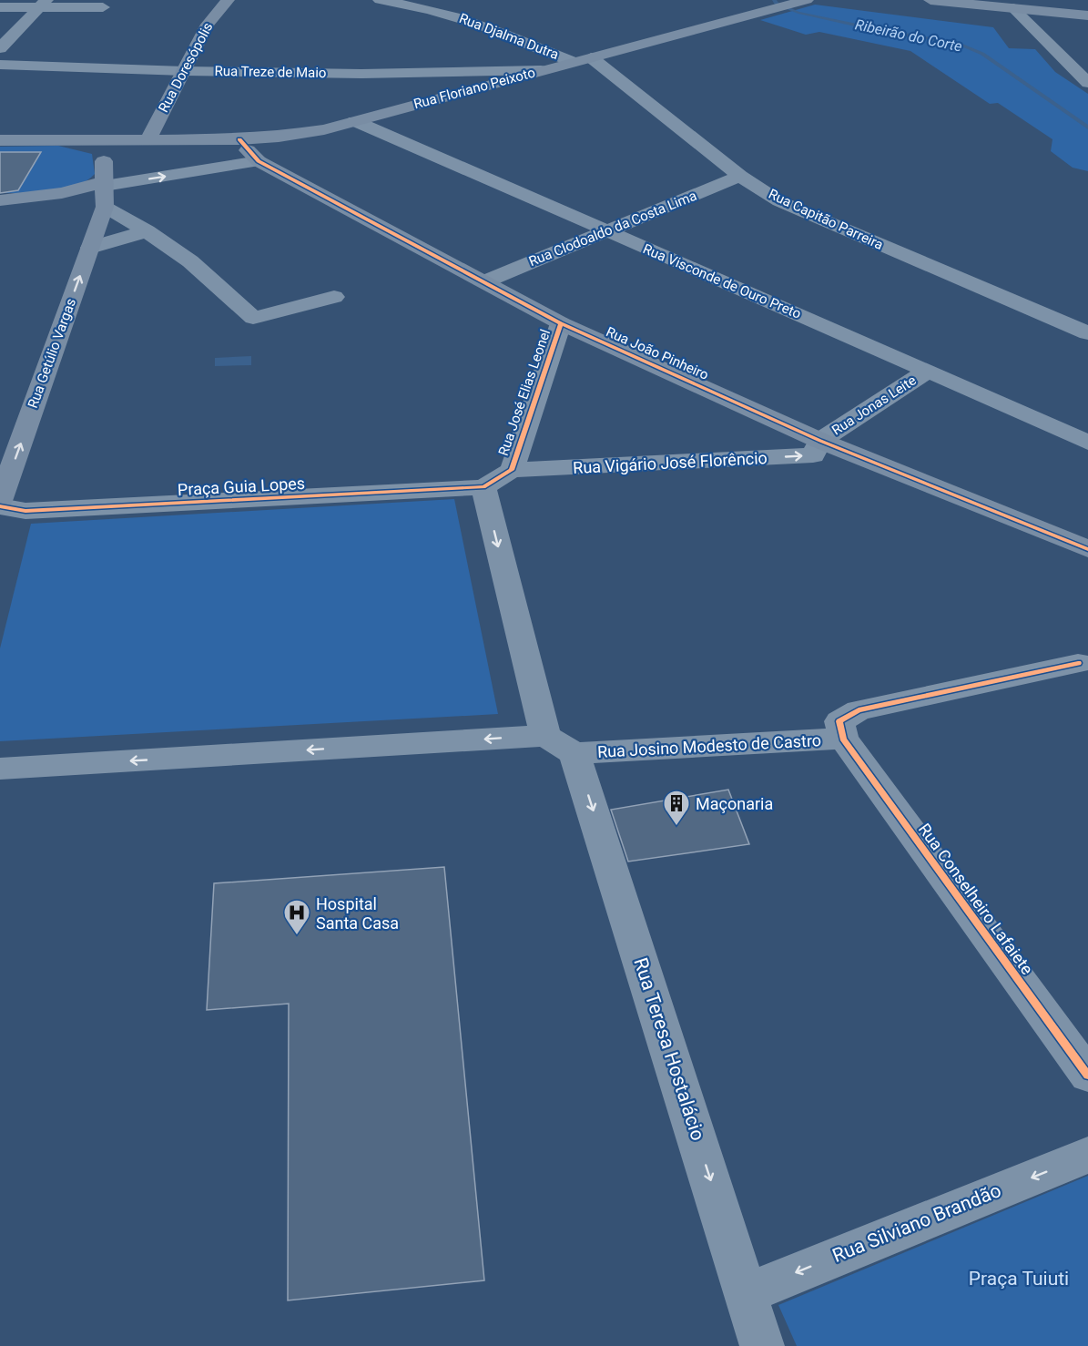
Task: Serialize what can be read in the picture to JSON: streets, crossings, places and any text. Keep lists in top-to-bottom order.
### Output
{
  "streets": {
    "street": [
      "Rua Djalma Dutra",
      "Rua Doresópolis",
      "Rua Treze de Maio",
      "Rua Floriano Peixoto",
      "Rua Capitão Parreira",
      "Rua Clodoaldo da Costa Lima",
      "Rua Visconde de Ouro Preto",
      "Rua Getúlio Vargas",
      "Rua João Pinheiro",
      "Rua José Elias Leonel",
      "Rua Jonas Leite",
      "Rua Vigário José Florêncio",
      "Praça Guia Lopes",
      "Rua Josino Modesto de Castro",
      "Rua Conselheiro Lafaiete",
      "Rua Teresa Hostalácio",
      "Rua Silviano Brandão"
    ]
  },
  "crossings": [
    ["Rua Djalma Dutra", "Rua Floriano Peixoto"],
    ["Rua Djalma Dutra", "Rua Capitão Parreira"],
    ["Rua Doresópolis", "Rua Treze de Maio"],
    ["Rua Treze de Maio", "Rua Floriano Peixoto"],
    ["Rua Floriano Peixoto", "Rua Capitão Parreira"],
    ["Rua Floriano Peixoto", "Rua Visconde de Ouro Preto"],
    ["Rua Floriano Peixoto", "Rua João Pinheiro"],
    ["Rua Capitão Parreira", "Rua Clodoaldo da Costa Lima"],
    ["Rua Clodoaldo da Costa Lima", "Rua Visconde de Ouro Preto"],
    ["Rua Clodoaldo da Costa Lima", "Rua João Pinheiro"],
    ["Rua Visconde de Ouro Preto", "Rua Jonas Leite"],
    ["Rua Getúlio Vargas", "Praça Guia Lopes"],
    ["Rua João Pinheiro", "Rua José Elias Leonel"],
    ["Rua João Pinheiro", "Rua Jonas Leite"],
    ["Rua João Pinheiro", "Rua Vigário José Florêncio"],
    ["Rua José Elias Leonel", "Rua Vigário José Florêncio"],
    ["Rua José Elias Leonel", "Praça Guia Lopes"],
    ["Rua Jonas Leite", "Rua Vigário José Florêncio"],
    ["Rua Josino Modesto de Castro", "Rua Conselheiro Lafaiete"],
    ["Rua Josino Modesto de Castro", "Rua Teresa Hostalácio"],
    ["Rua Teresa Hostalácio", "Rua Silviano Brandão"]
  ],
  "one_way": [
    "Rua Getúlio Vargas",
    "Rua Vigário José Florêncio",
    "Rua Teresa Hostalácio",
    "Rua Silviano Brandão"
  ],
  "water": ["Ribeirão do Corte"],
  "parks": ["Praça Tuiuti"],
  "places": {
    "building": ["Maçonaria"],
    "hospital": ["Hospital Santa Casa"]
  }
}
